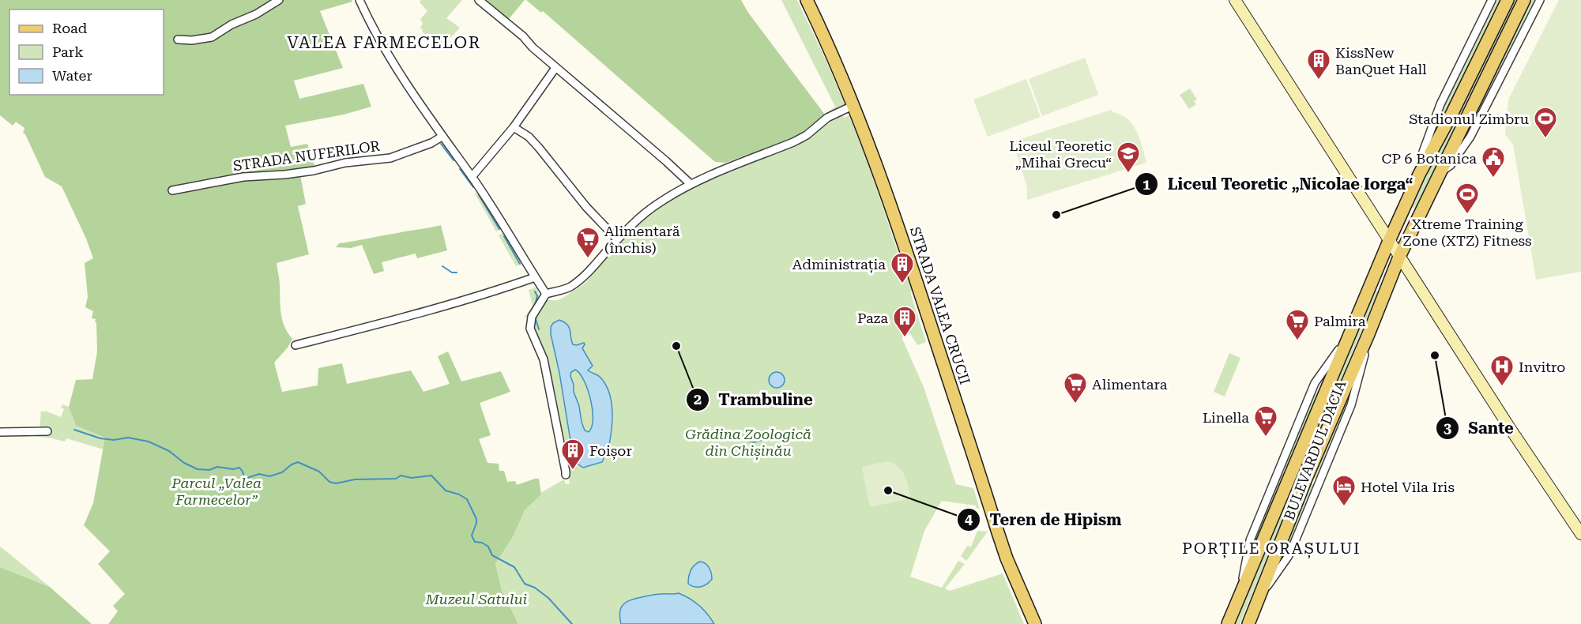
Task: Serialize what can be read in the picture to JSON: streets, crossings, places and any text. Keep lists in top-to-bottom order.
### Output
{
  "streets": {
    "main road": ["STRADA VALEA CRUCII", "BULEVARDUL DACIA"],
    "street": ["STRADA NUFERILOR"]
  },
  "districts": ["VALEA FARMECELOR", "PORȚILE ORAȘULUI"],
  "parks": ["Grădina Zoologică din Chișinău", "Parcul „Valea Farmecelor”", "Muzeul Satului"],
  "places": {
    "building": [
      "KissNew BanQuet Hall",
      "Administrația",
      "Paza",
      "Foișor"
    ],
    "sports": ["Stadionul Zimbru", "Xtreme Training Zone (XTZ) Fitness"],
    "school or university": ["Liceul Teoretic „Mihai Grecu“"],
    "public building": ["CP 6 Botanica"],
    "other": [
      "Liceul Teoretic „Nicolae Iorga“",
      "Trambuline",
      "Sante",
      "Teren de Hipism"
    ],
    "supermarket": [
      "Alimentară (închis)",
      "Palmira",
      "Alimentara",
      "Linella"
    ],
    "hospital": ["Invitro"],
    "hotel": ["Hotel Vila Iris"]
  },
  "legend": ["Road", "Park", "Water"]
}
